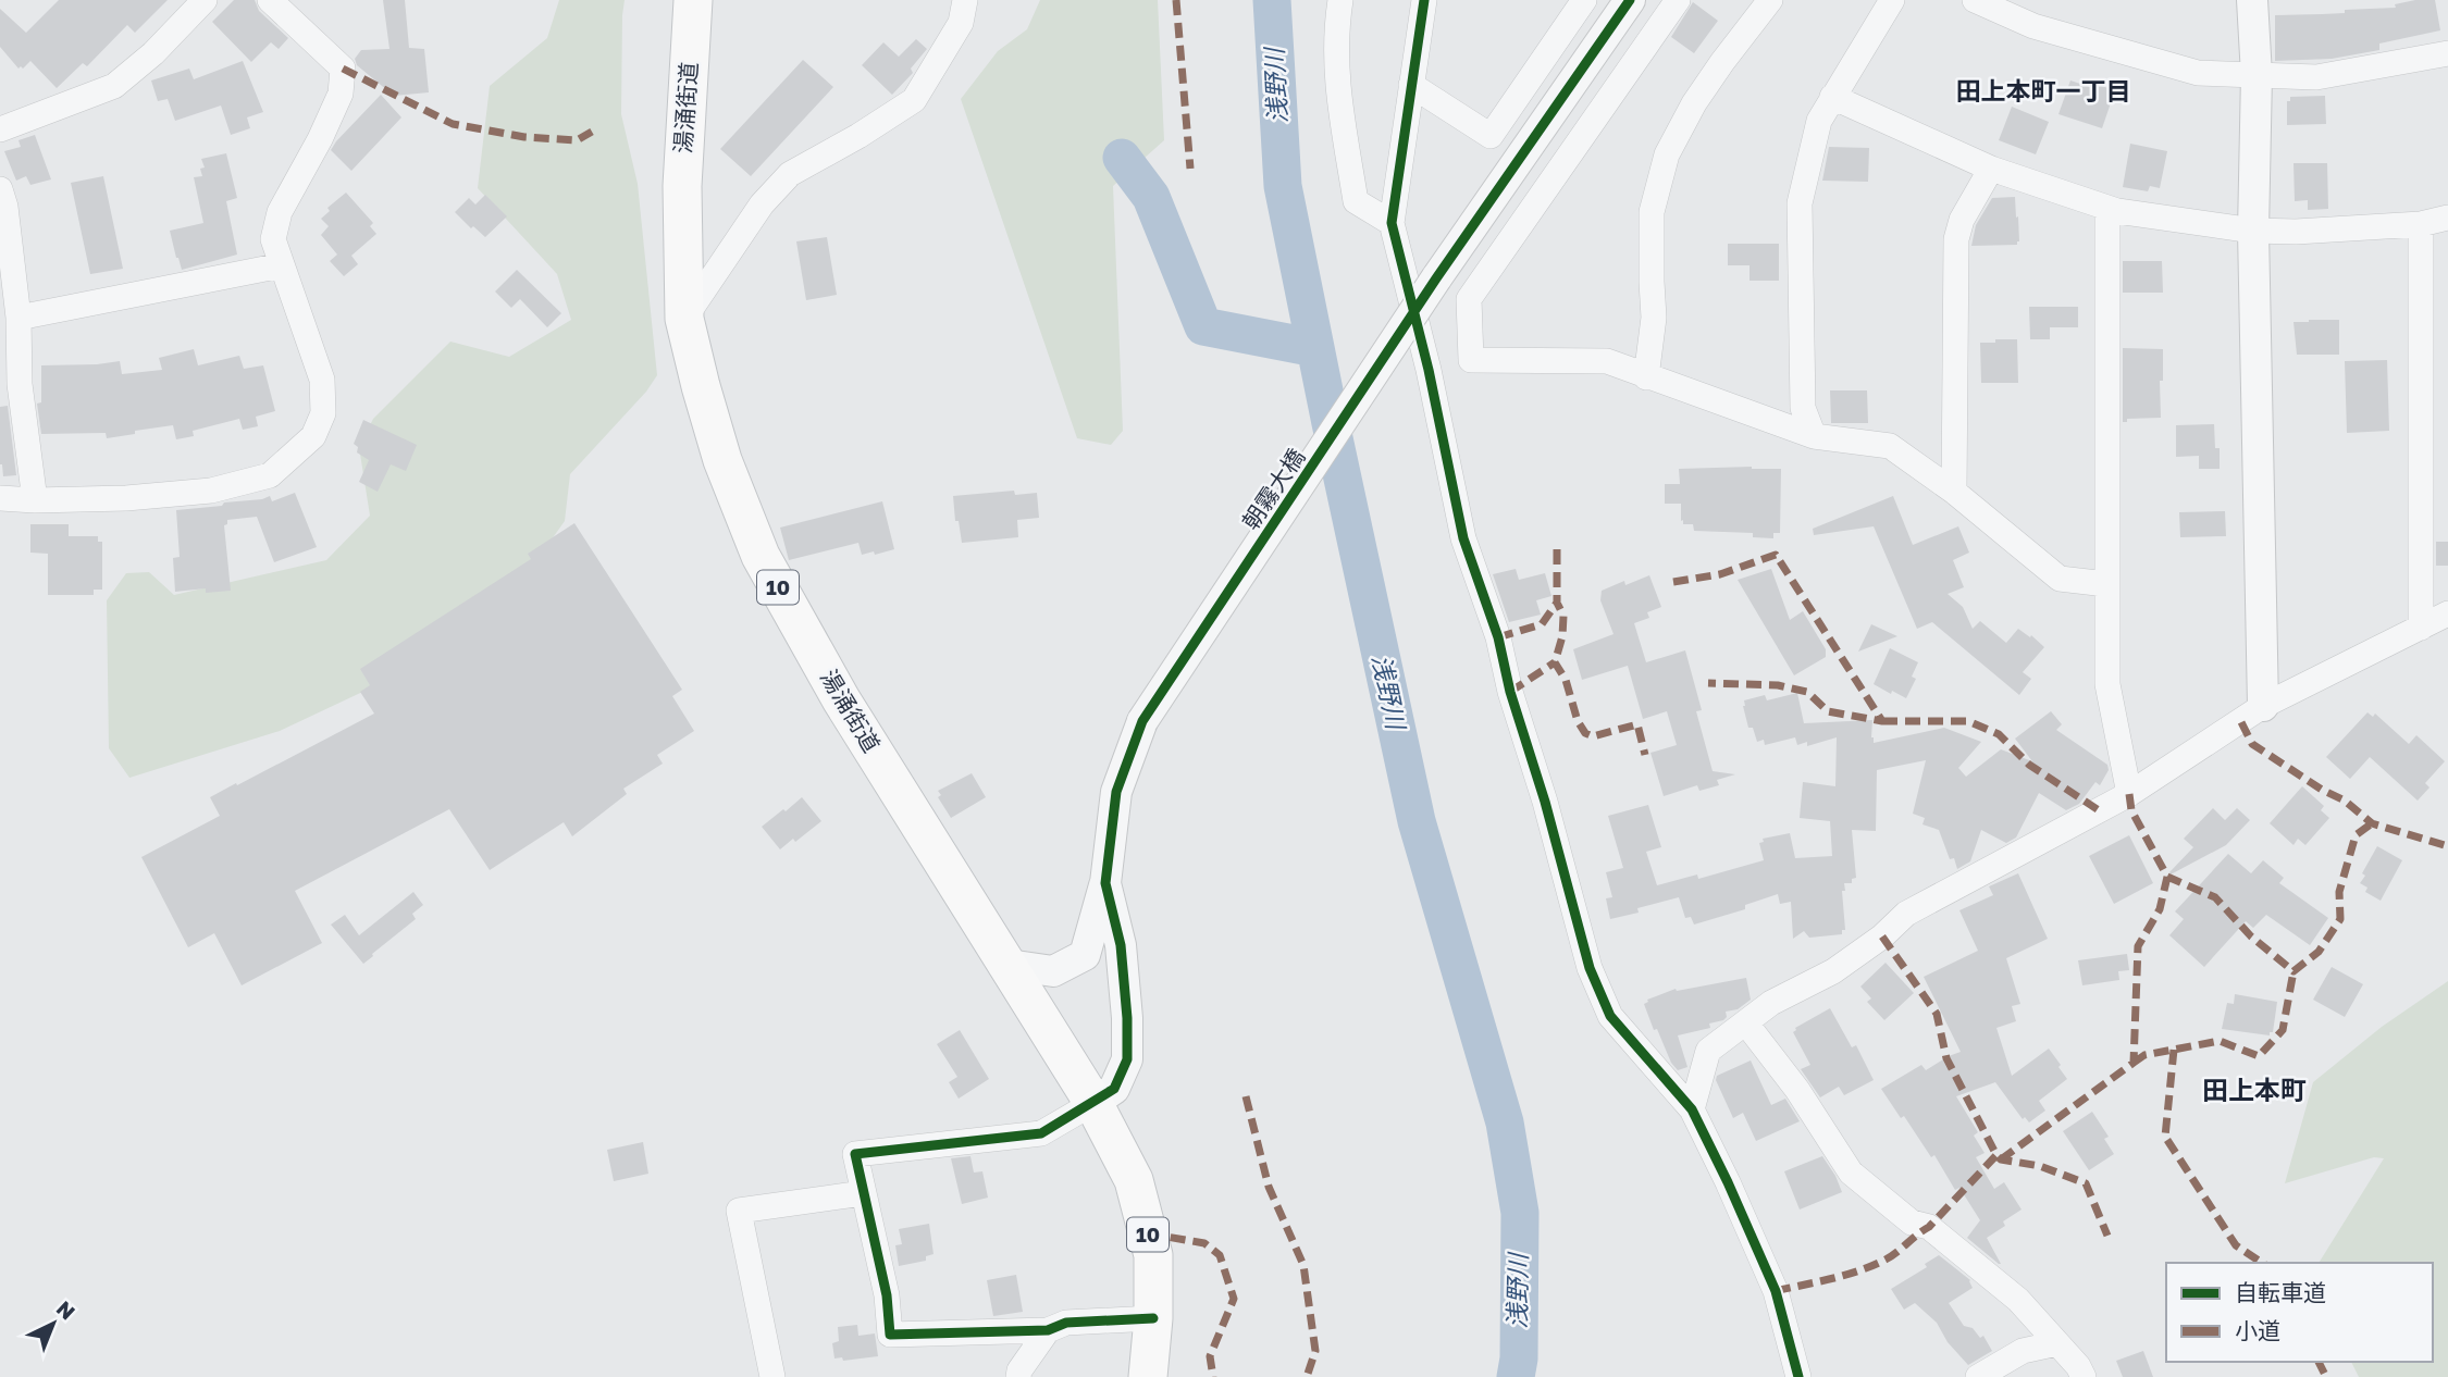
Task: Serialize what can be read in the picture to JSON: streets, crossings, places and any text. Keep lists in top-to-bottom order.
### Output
{
  "streets": {
    "main road": ["湯涌街道", "10"],
    "street": ["朝霧大橋"]
  },
  "districts": ["田上本町一丁目", "田上本町"],
  "water": ["浅野川"],
  "legend": ["自転車道", "小道"],
  "north": "top right"
}
